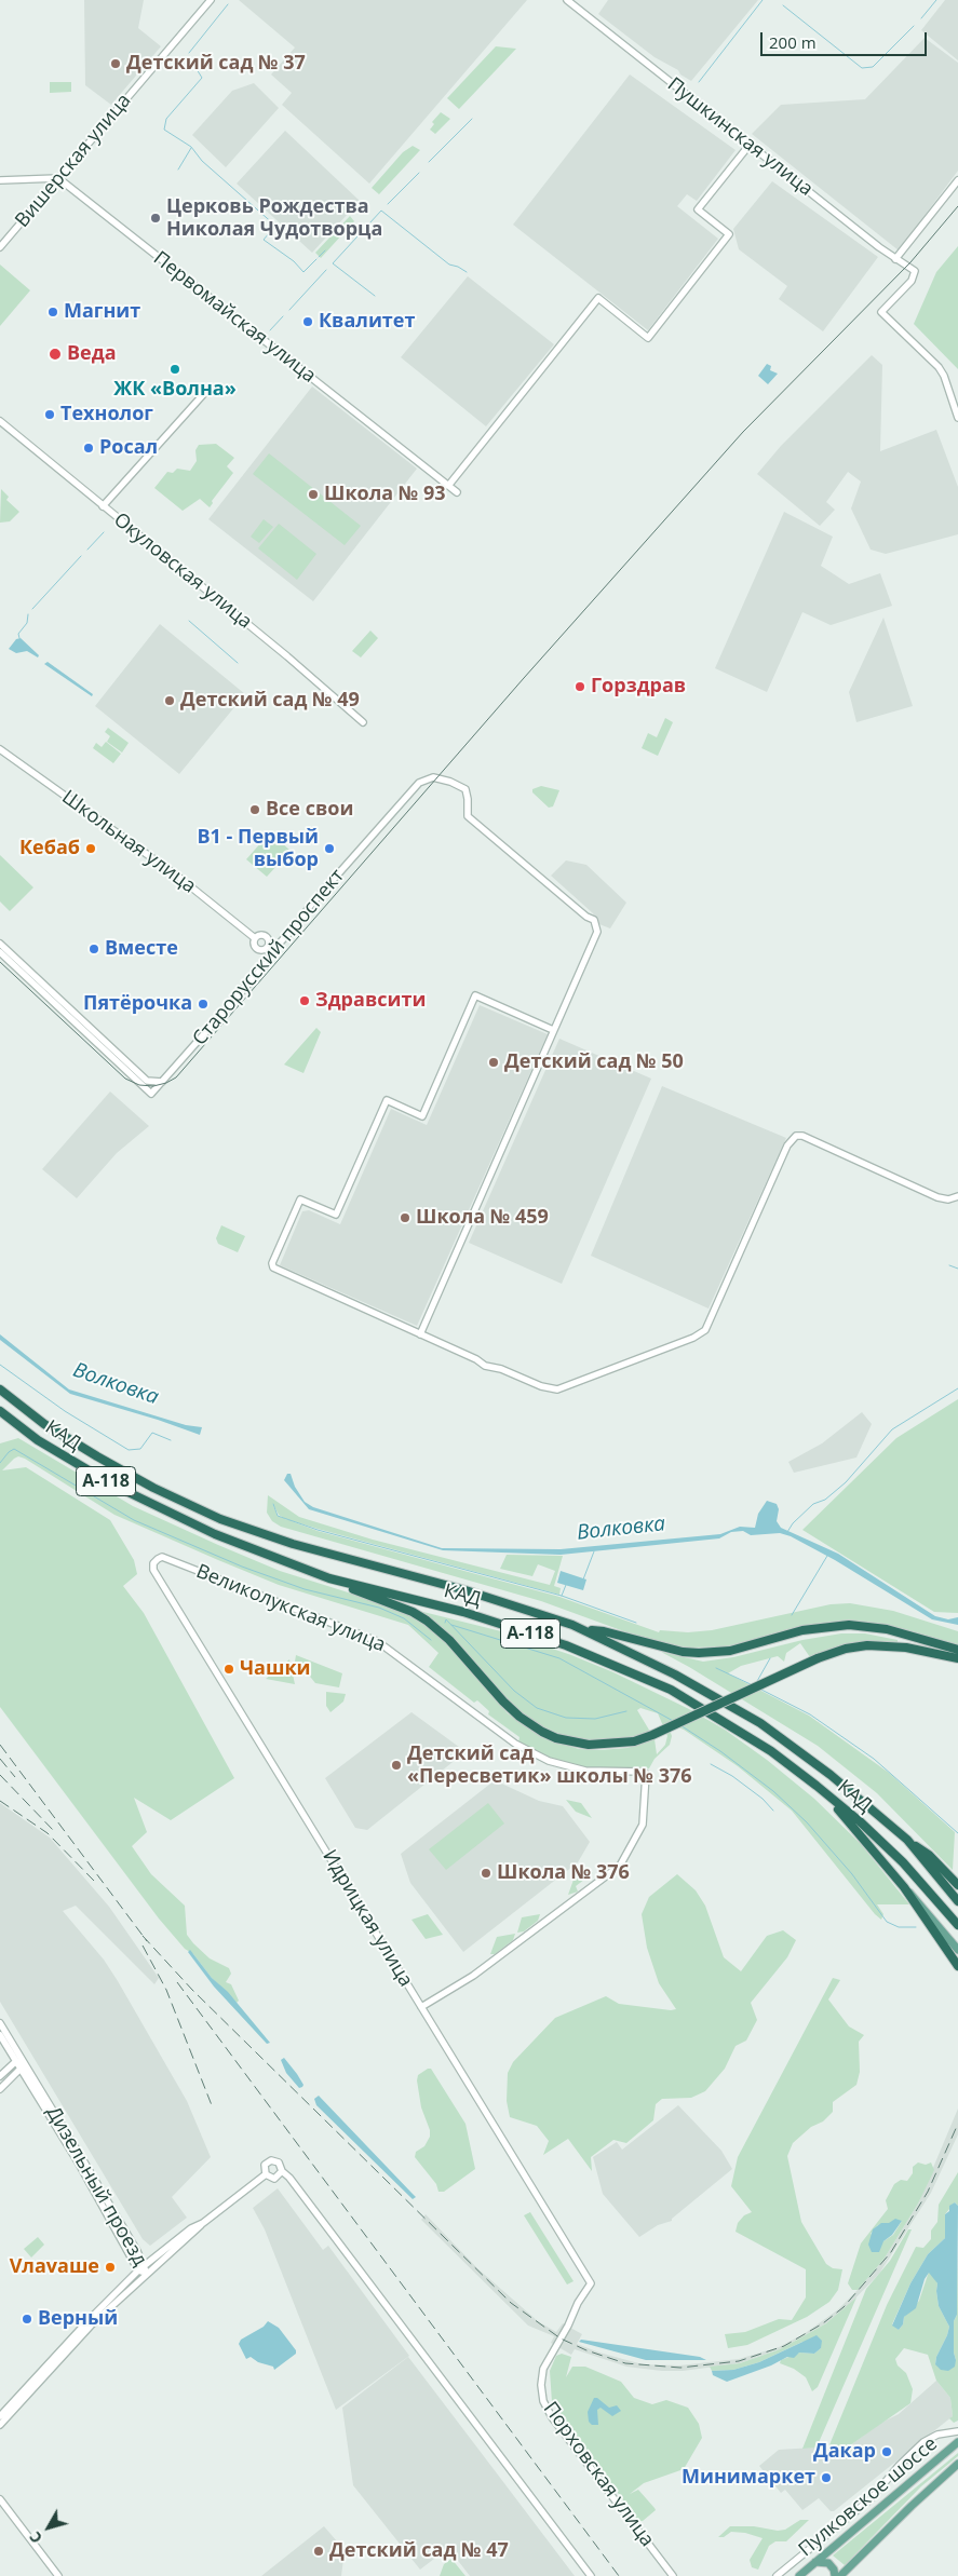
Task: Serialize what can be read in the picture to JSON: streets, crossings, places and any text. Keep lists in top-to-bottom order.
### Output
{
  "streets": {
    "highway": ["КАД", "А-118"],
    "main road": ["Пулковское шоссе"],
    "street": [
      "Пушкинская улица",
      "Вишерская улица",
      "Первомайская улица",
      "Окуловская улица",
      "Школьная улица",
      "Старорусский проспект",
      "Великолукская улица",
      "Идрицкая улица",
      "Дизельный проезд",
      "Порховская улица"
    ]
  },
  "crossings": [
    ["Вишерская улица", "Первомайская улица"],
    ["Школьная улица", "Старорусский проспект"],
    ["Великолукская улица", "Идрицкая улица"],
    ["Идрицкая улица", "Порховская улица"]
  ],
  "water": ["Волковка"],
  "places": [
    "Детский сад № 37",
    "Церковь Рождества Николая Чудотворца",
    "Магнит",
    "Квалитет",
    "Веда",
    "ЖК «Волна»",
    "Технолог",
    "Росал",
    "Школа № 93",
    "Горздрав",
    "Детский сад № 49",
    "Все свои",
    "Кебаб",
    "В1 - Первый выбор",
    "Вместе",
    "Здравсити",
    "Пятёрочка",
    "Детский сад № 50",
    "Школа № 459",
    "Чашки",
    "Детский сад «Пересветик» школы № 376",
    "Школа № 376",
    "Vлаvаше",
    "Верный",
    "Дакар",
    "Минимаркет",
    "Детский сад № 47"
  ],
  "scale_bar": "200 m",
  "north": "bottom left"
}
